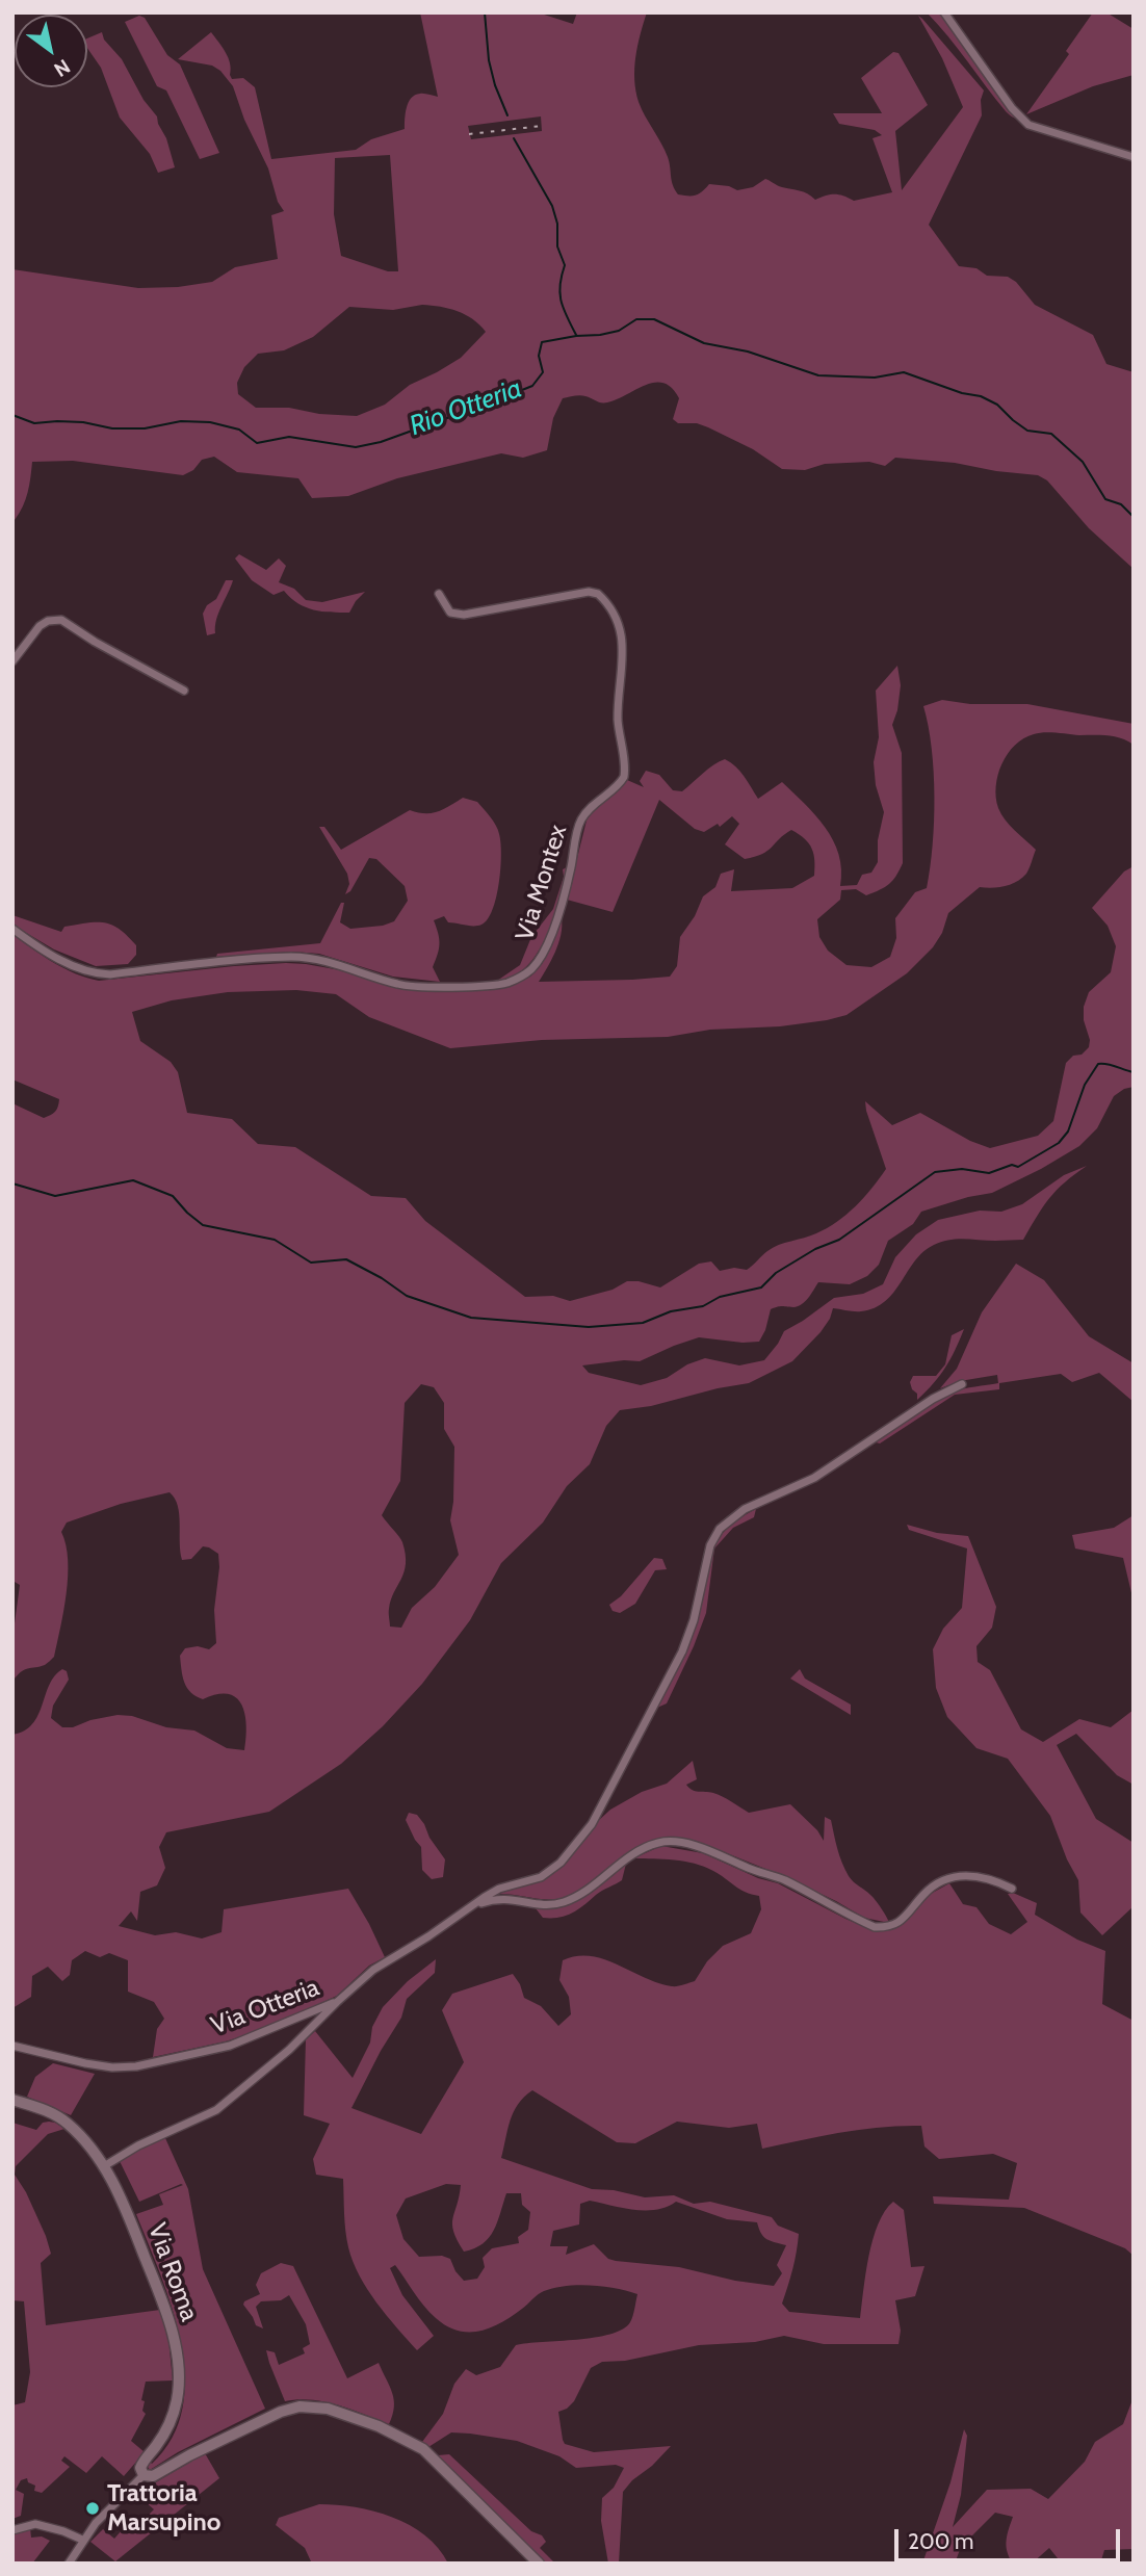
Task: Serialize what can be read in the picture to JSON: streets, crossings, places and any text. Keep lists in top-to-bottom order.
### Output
{
  "streets": {
    "main road": ["Via Roma"],
    "street": ["Via Montex", "Via Otteria"]
  },
  "crossings": [
    ["Via Otteria", "Via Roma"]
  ],
  "water": ["Rio Otteria"],
  "places": ["Trattoria Marsupino"],
  "scale_bar": "200 m",
  "north": "bottom right"
}
